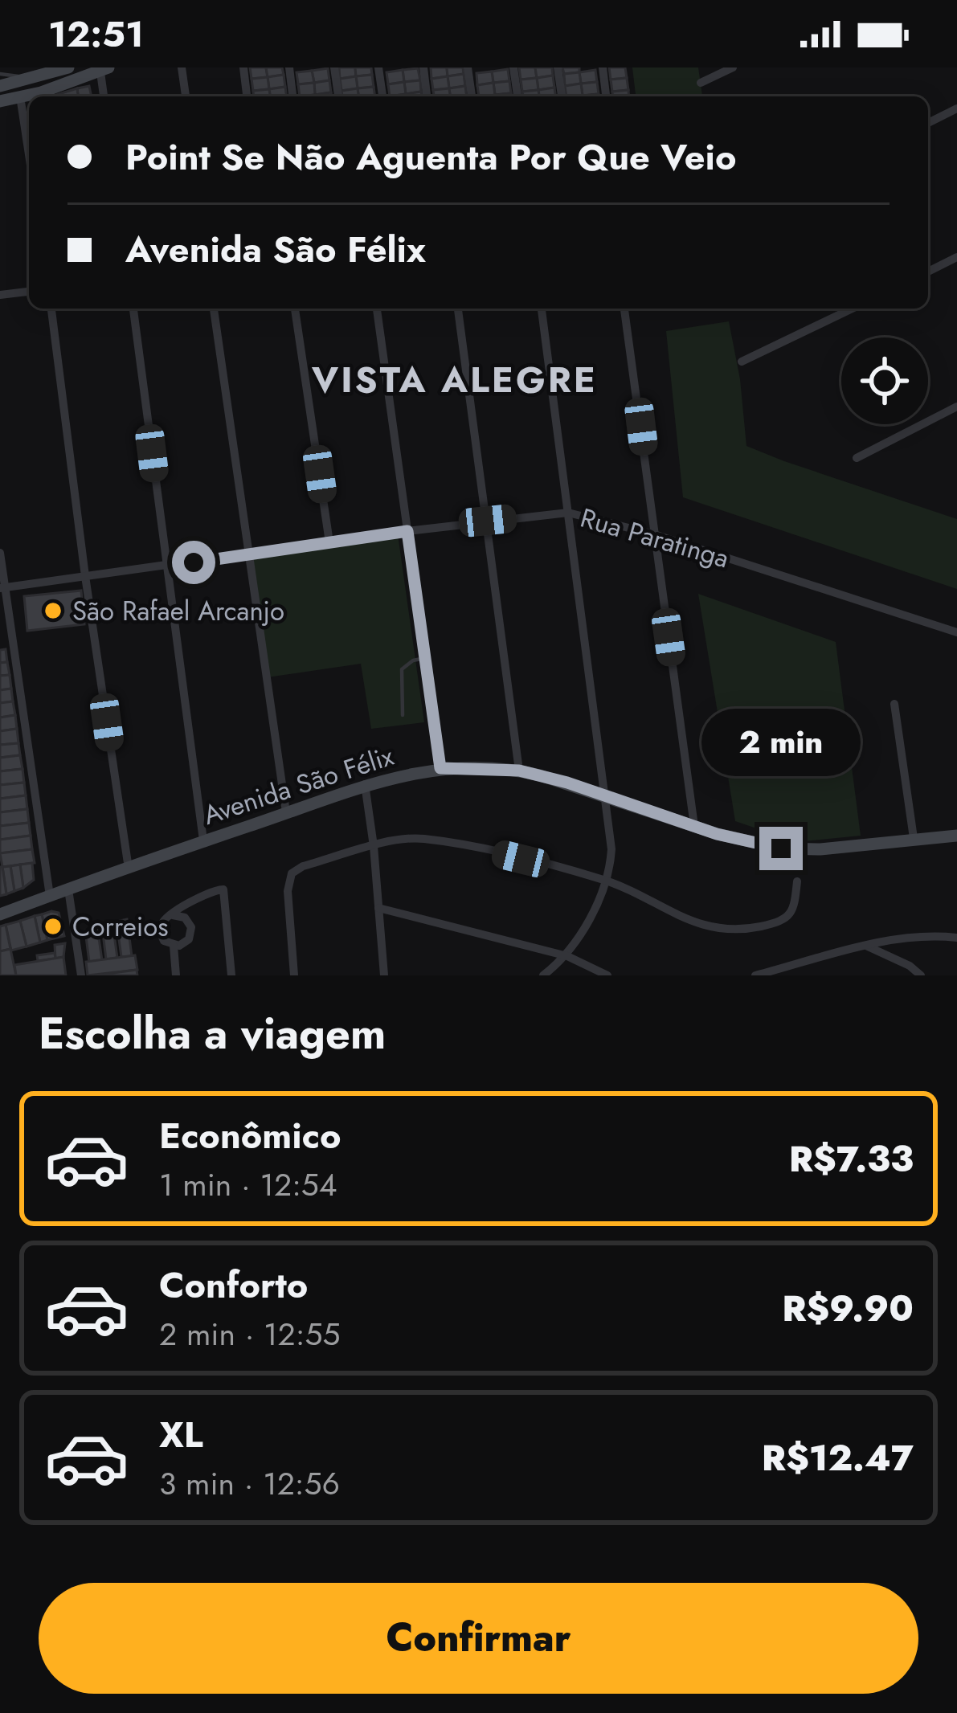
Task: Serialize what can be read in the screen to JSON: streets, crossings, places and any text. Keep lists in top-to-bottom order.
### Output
{
  "streets": {
    "street": ["Rua Paratinga", "Avenida São Félix"]
  },
  "districts": ["VISTA ALEGRE"],
  "places": ["São Rafael Arcanjo", "Correios"],
  "page": {
    "status": "12:51",
    "banner": ["Point Se Não Aguenta Por Que Veio", "Avenida São Félix"],
    "bubble": "2 min",
    "heading": "Escolha a viagem",
    "list": [
      {
        "name": "Econômico",
        "note": "1 min · 12:54",
        "value": "R$7.33"
      },
      {
        "name": "Conforto",
        "note": "2 min · 12:55",
        "value": "R$9.90"
      },
      {
        "name": "XL",
        "note": "3 min · 12:56",
        "value": "R$12.47"
      }
    ],
    "buttons": "Confirmar"
  }
}
